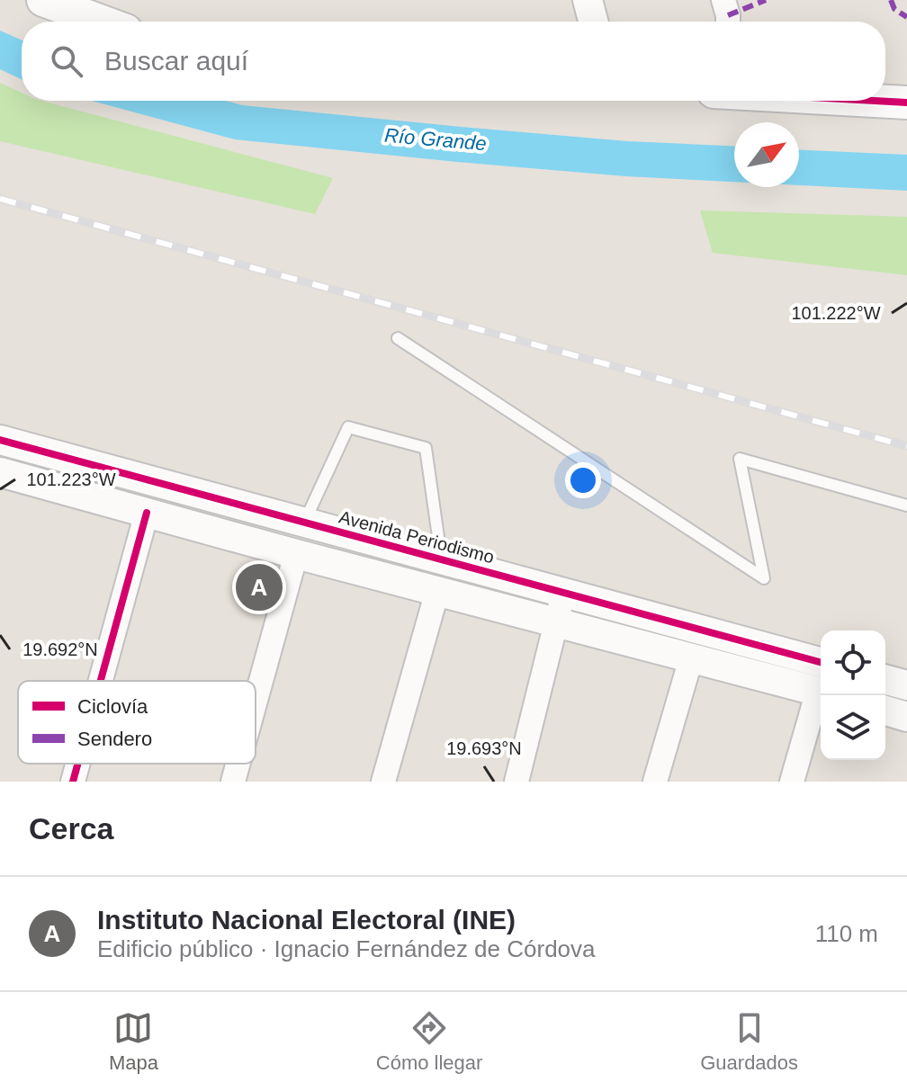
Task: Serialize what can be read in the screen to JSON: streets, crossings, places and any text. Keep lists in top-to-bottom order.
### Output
{
  "streets": {
    "street": ["Avenida Periodismo"]
  },
  "water": ["Río Grande"],
  "legend": ["Ciclovía", "Sendero"],
  "north": "top right",
  "page": {
    "search": "Buscar aquí",
    "pins": "A",
    "heading": "Cerca",
    "list": [
      {
        "mark": "A",
        "name": "Instituto Nacional Electoral (INE)",
        "note": "Edificio público · Ignacio Fernández de Córdova",
        "value": "110 m"
      }
    ],
    "nav": ["Mapa", "Cómo llegar", "Guardados"]
  },
  "coordinates": [
    "101.222°W",
    "101.223°W",
    "19.692°N",
    "19.693°N"
  ]
}
